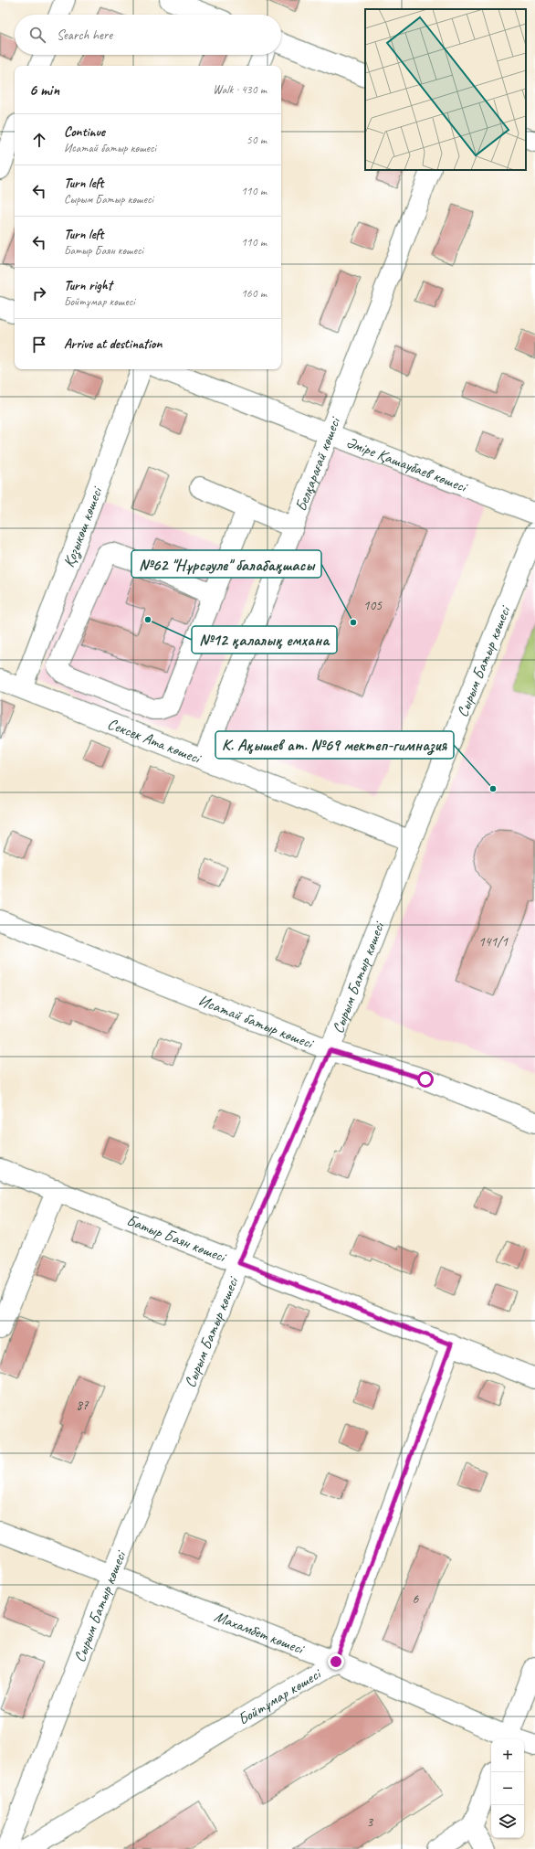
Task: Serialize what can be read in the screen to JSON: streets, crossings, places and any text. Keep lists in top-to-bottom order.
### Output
{
  "streets": {
    "street": [
      "Әміре Қашаубаев көшесі",
      "Белқарағай көшесі",
      "Қозыкөш көшесі",
      "Сырым Батыр көшесі",
      "Сексек Ата көшесі",
      "Исатай батыр көшесі",
      "Батыр Баян көшесі",
      "Махамбет көшесі",
      "Бойтұмар көшесі"
    ]
  },
  "crossings": [
    ["Әміре Қашаубаев көшесі", "Белқарағай көшесі"],
    ["Белқарағай көшесі", "Сексек Ата көшесі"],
    ["Қозыкөш көшесі", "Сексек Ата көшесі"],
    ["Сырым Батыр көшесі", "Сексек Ата көшесі"],
    ["Сырым Батыр көшесі", "Исатай батыр көшесі"],
    ["Сырым Батыр көшесі", "Батыр Баян көшесі"],
    ["Сырым Батыр көшесі", "Махамбет көшесі"],
    ["Батыр Баян көшесі", "Бойтұмар көшесі"],
    ["Махамбет көшесі", "Бойтұмар көшесі"]
  ],
  "places": ["№12 қалалық емхана", "№62 \"Нұрсәуле\" балабақшасы", "К. Ақышев ат. №69 мектеп-гимназия"],
  "house_numbers": [
    "105",
    "141/1",
    "87",
    "6",
    "3"
  ],
  "page": {
    "search": "Search here",
    "heading": ["6 min", "Walk · 430 m"],
    "list": [
      ["Continue", "Исатай батыр көшесі", "50 m"],
      ["Turn left", "Сырым Батыр көшесі", "110 m"],
      ["Turn left", "Батыр Баян көшесі", "110 m"],
      ["Turn right", "Бойтұмар көшесі", "160 m"],
      "Arrive at destination"
    ],
    "map_buttons": ["+", "−"]
  }
}
